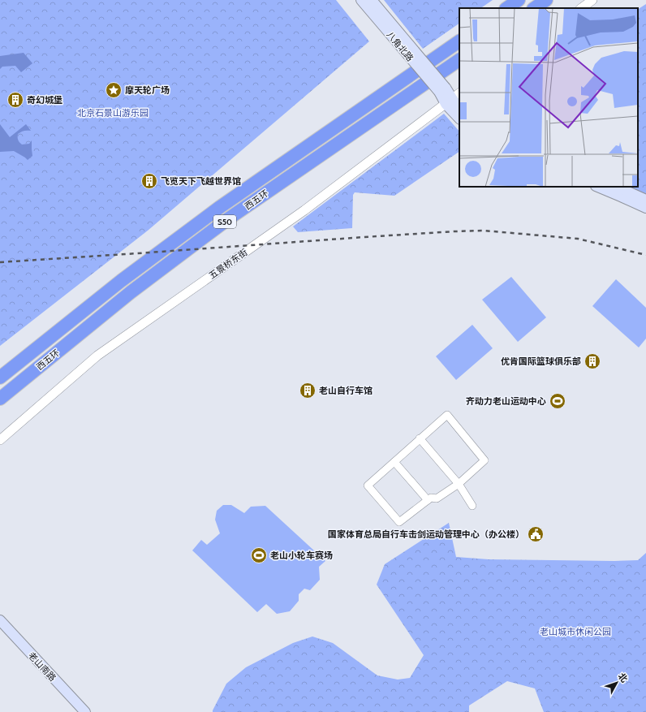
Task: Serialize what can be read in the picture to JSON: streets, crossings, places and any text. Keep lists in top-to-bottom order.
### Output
{
  "streets": {
    "highway": ["西五环", "S50"],
    "main road": ["八角北路", "老山南路"],
    "street": ["五景桥东街"]
  },
  "crossings": [
    ["八角北路", "五景桥东街"]
  ],
  "parks": ["北京石景山游乐园", "老山城市休闲公园"],
  "places": {
    "place": ["摩天轮广场"],
    "building": [
      "奇幻城堡",
      "飞览天下飞越世界馆",
      "优肯国际篮球俱乐部",
      "老山自行车馆"
    ],
    "sports": ["齐动力老山运动中心", "老山小轮车赛场"],
    "public building": ["国家体育总局自行车击剑运动管理中心（办公楼）"]
  },
  "north": "top right"
}
